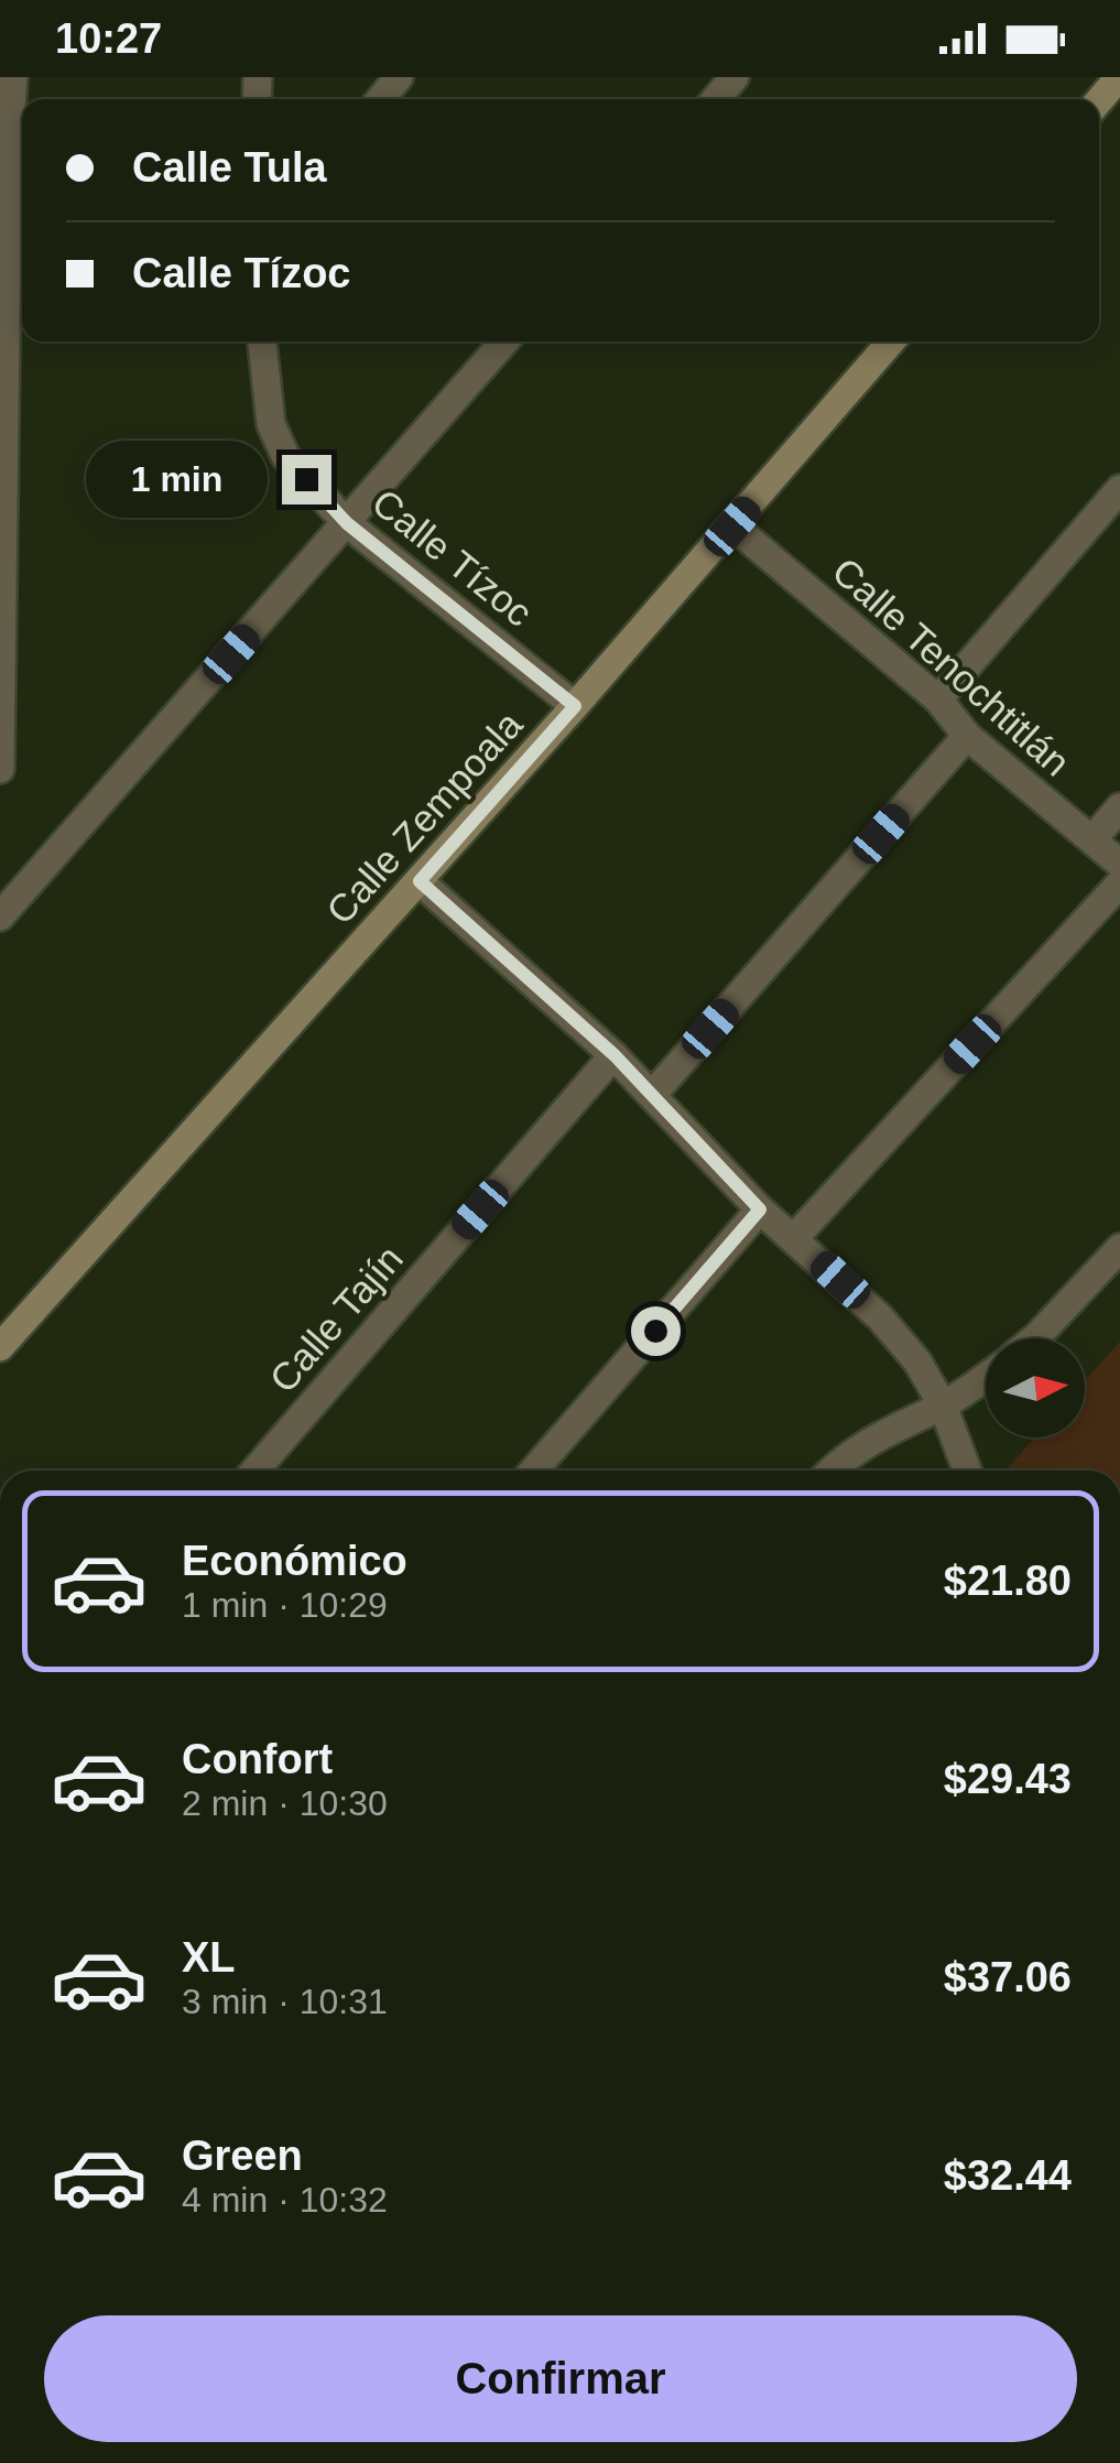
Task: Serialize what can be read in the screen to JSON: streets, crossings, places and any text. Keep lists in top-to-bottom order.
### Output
{
  "streets": {
    "street": [
      "Calle Tízoc",
      "Calle Tenochtitlán",
      "Calle Zempoala",
      "Calle Tajín"
    ]
  },
  "crossings": [
    ["Calle Tízoc", "Calle Zempoala"],
    ["Calle Tenochtitlán", "Calle Zempoala"]
  ],
  "north": "right",
  "page": {
    "status": "10:27",
    "banner": ["Calle Tula", "Calle Tízoc"],
    "bubble": "1 min",
    "list": [
      {
        "name": "Económico",
        "note": "1 min · 10:29",
        "value": "$21.80"
      },
      {
        "name": "Confort",
        "note": "2 min · 10:30",
        "value": "$29.43"
      },
      {
        "name": "XL",
        "note": "3 min · 10:31",
        "value": "$37.06"
      },
      {
        "name": "Green",
        "note": "4 min · 10:32",
        "value": "$32.44"
      }
    ],
    "buttons": "Confirmar"
  }
}
